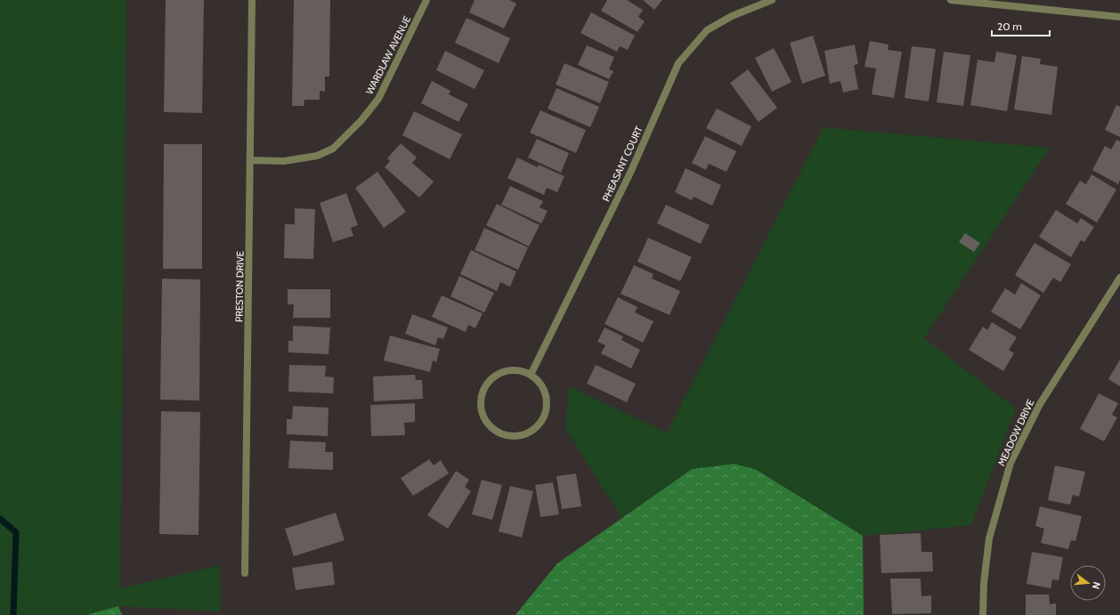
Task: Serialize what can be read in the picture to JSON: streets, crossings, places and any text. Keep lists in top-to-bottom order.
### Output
{
  "streets": {
    "street": [
      "WARDLAW AVENUE",
      "PHEASANT COURT",
      "PRESTON DRIVE",
      "MEADOW DRIVE"
    ]
  },
  "crossings": [
    ["WARDLAW AVENUE", "PRESTON DRIVE"]
  ],
  "scale_bar": "20 m",
  "north": "right"
}
